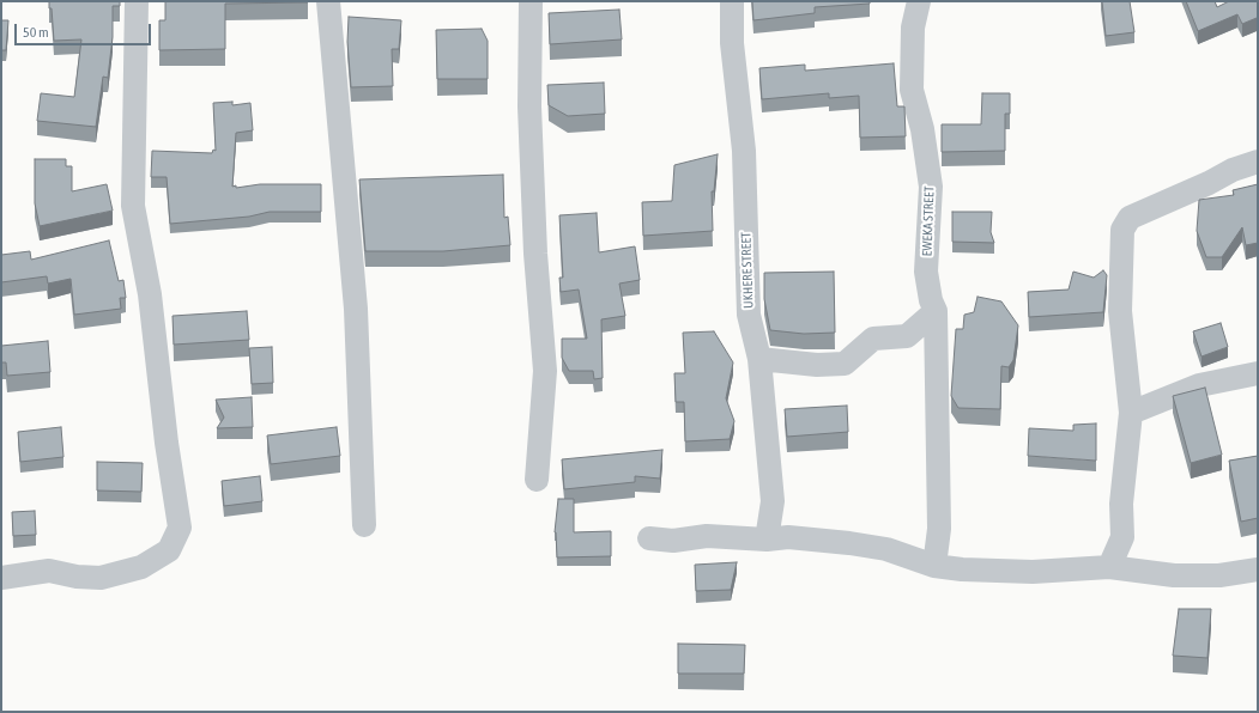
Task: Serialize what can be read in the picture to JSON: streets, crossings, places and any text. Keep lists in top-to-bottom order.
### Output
{
  "streets": {
    "street": ["EWEKA STREET", "UKHERE STREET"]
  },
  "scale_bar": "50 m"
}
